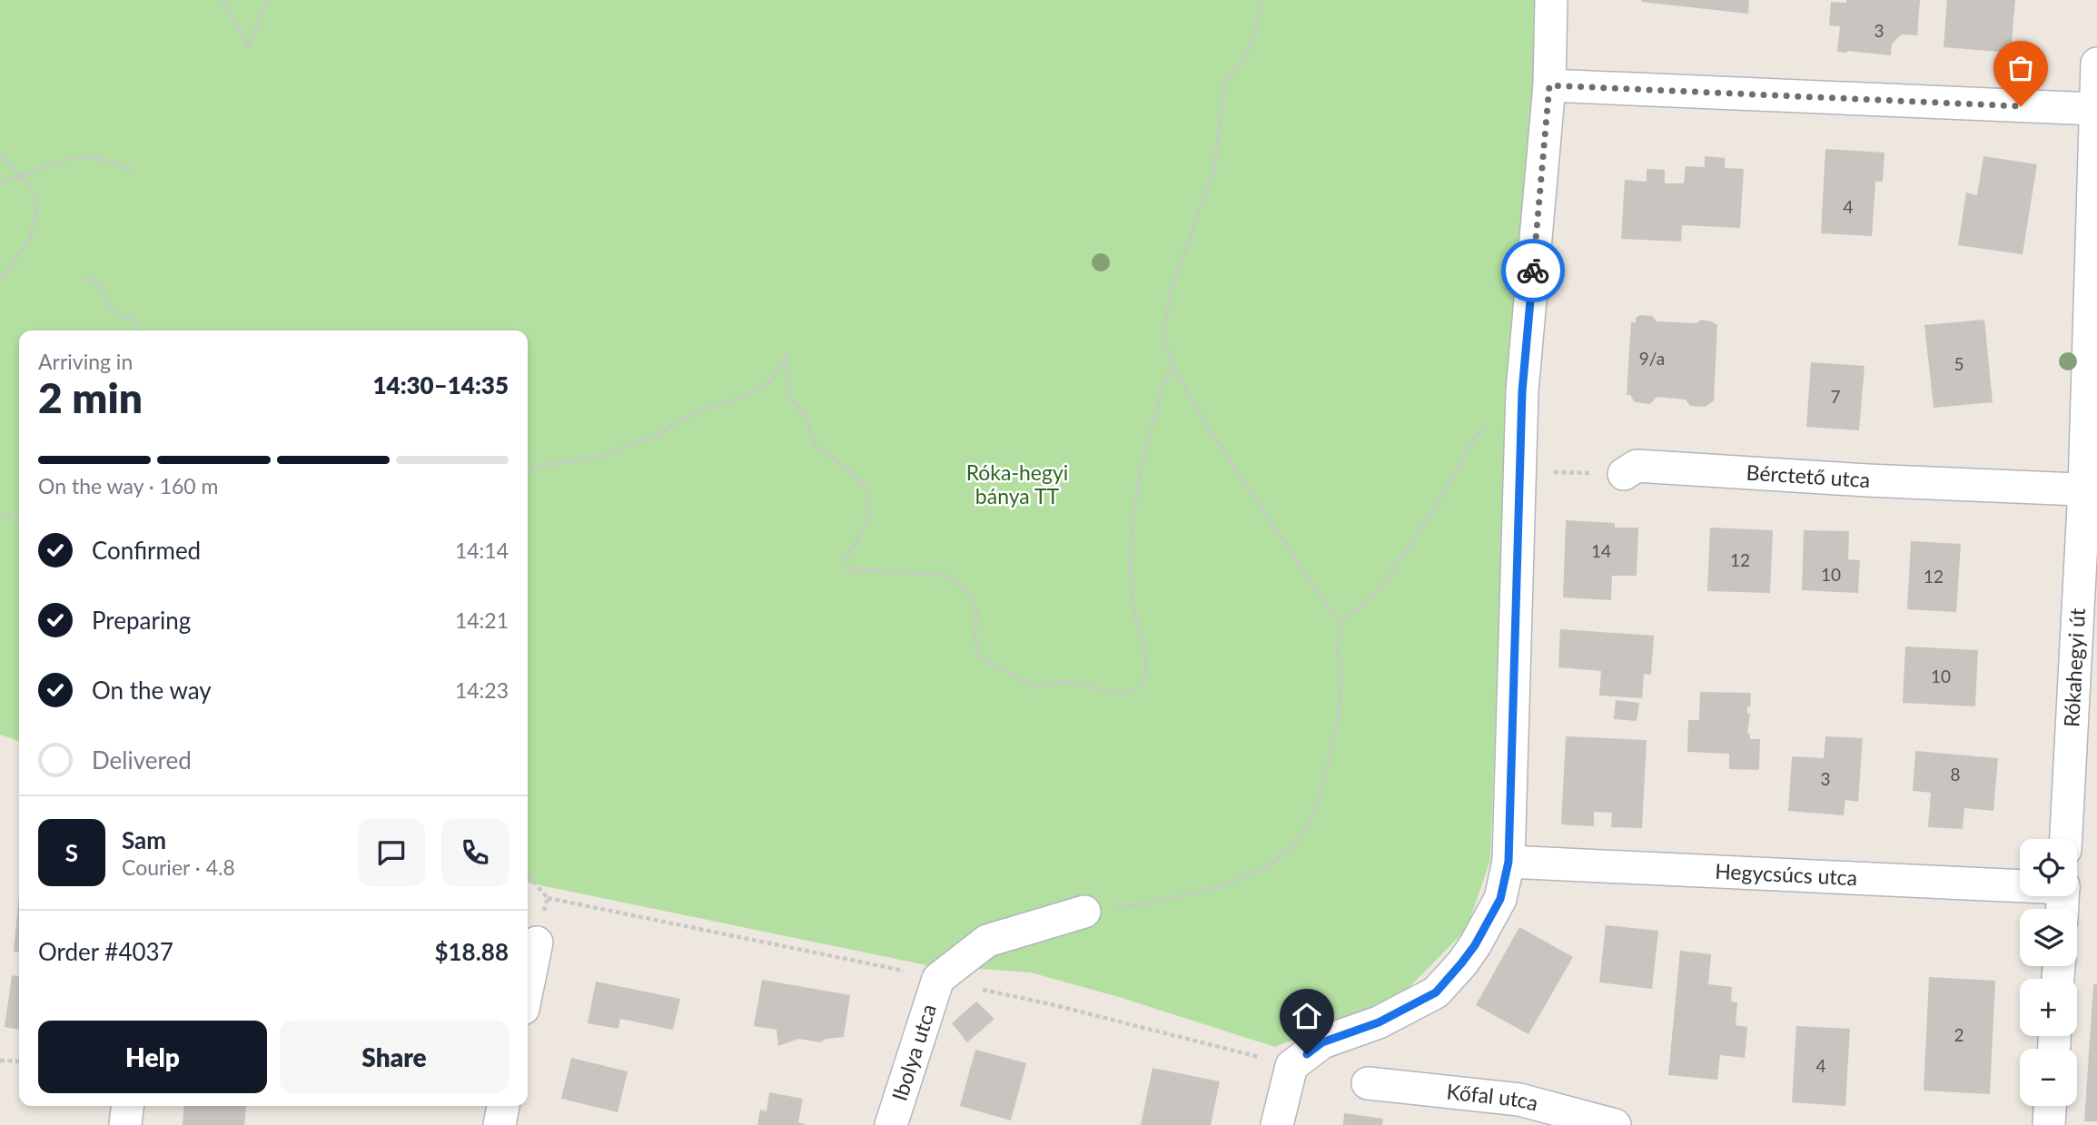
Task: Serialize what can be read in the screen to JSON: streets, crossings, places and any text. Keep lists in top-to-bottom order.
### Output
{
  "streets": {
    "street": [
      "Bérctető utca",
      "Rókahegyi út",
      "Hegycsúcs utca",
      "Ibolya utca",
      "Kőfal utca"
    ]
  },
  "crossings": [
    ["Bérctető utca", "Rókahegyi út"]
  ],
  "parks": ["Róka-hegyi bánya TT"],
  "house_numbers": [
    "3",
    "4",
    "9/a",
    "5",
    "7",
    "14",
    "12",
    "10",
    "12",
    "10",
    "8",
    "3",
    "2",
    "4"
  ],
  "page": {
    "heading": ["2 min", "Arriving in", "14:30–14:35"],
    "panel": [
      "Sam",
      "Courier · 4.8",
      "Order #4037",
      "$18.88"
    ],
    "bar": "On the way · 160 m",
    "list": [
      ["Confirmed", "14:14"],
      ["Preparing", "14:21"],
      ["On the way", "14:23"],
      "Delivered"
    ],
    "round": "S",
    "map_buttons": ["+", "−"],
    "buttons": ["Help", "Share"]
  }
}
